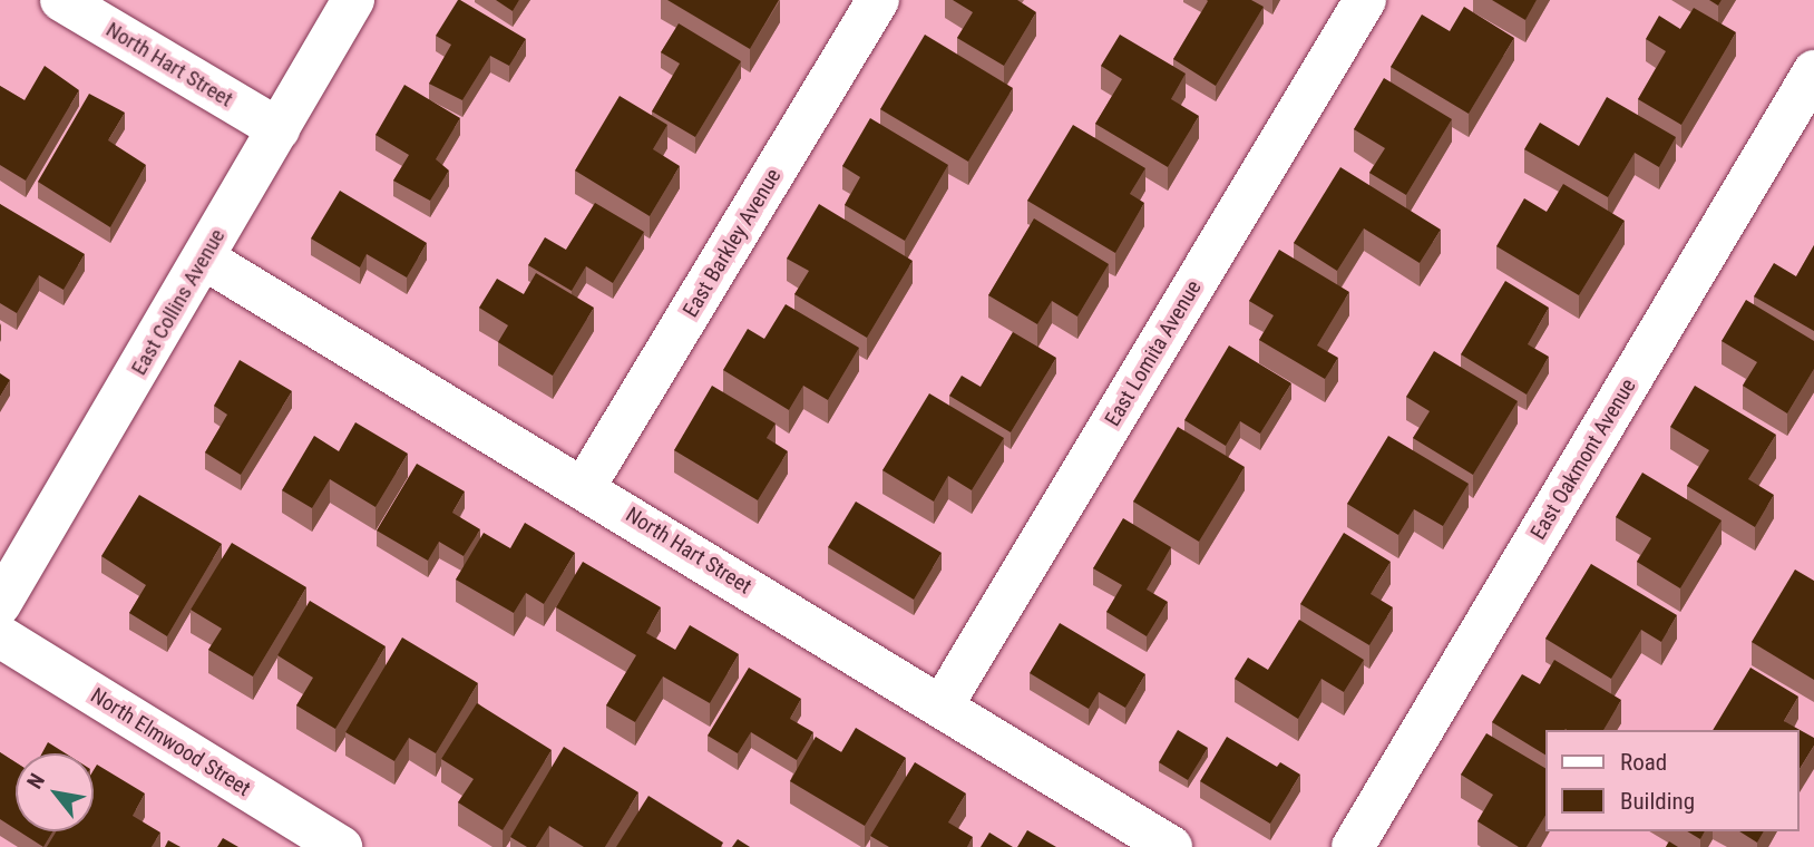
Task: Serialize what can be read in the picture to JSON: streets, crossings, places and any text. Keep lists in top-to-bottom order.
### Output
{
  "streets": {
    "street": [
      "North Hart Street",
      "East Barkley Avenue",
      "East Collins Avenue",
      "East Lomita Avenue",
      "East Oakmont Avenue",
      "North Elmwood Street"
    ]
  },
  "crossings": [
    ["North Hart Street", "East Barkley Avenue"],
    ["North Hart Street", "East Collins Avenue"],
    ["North Hart Street", "East Lomita Avenue"]
  ],
  "legend": ["Road", "Building"],
  "north": "top left"
}
